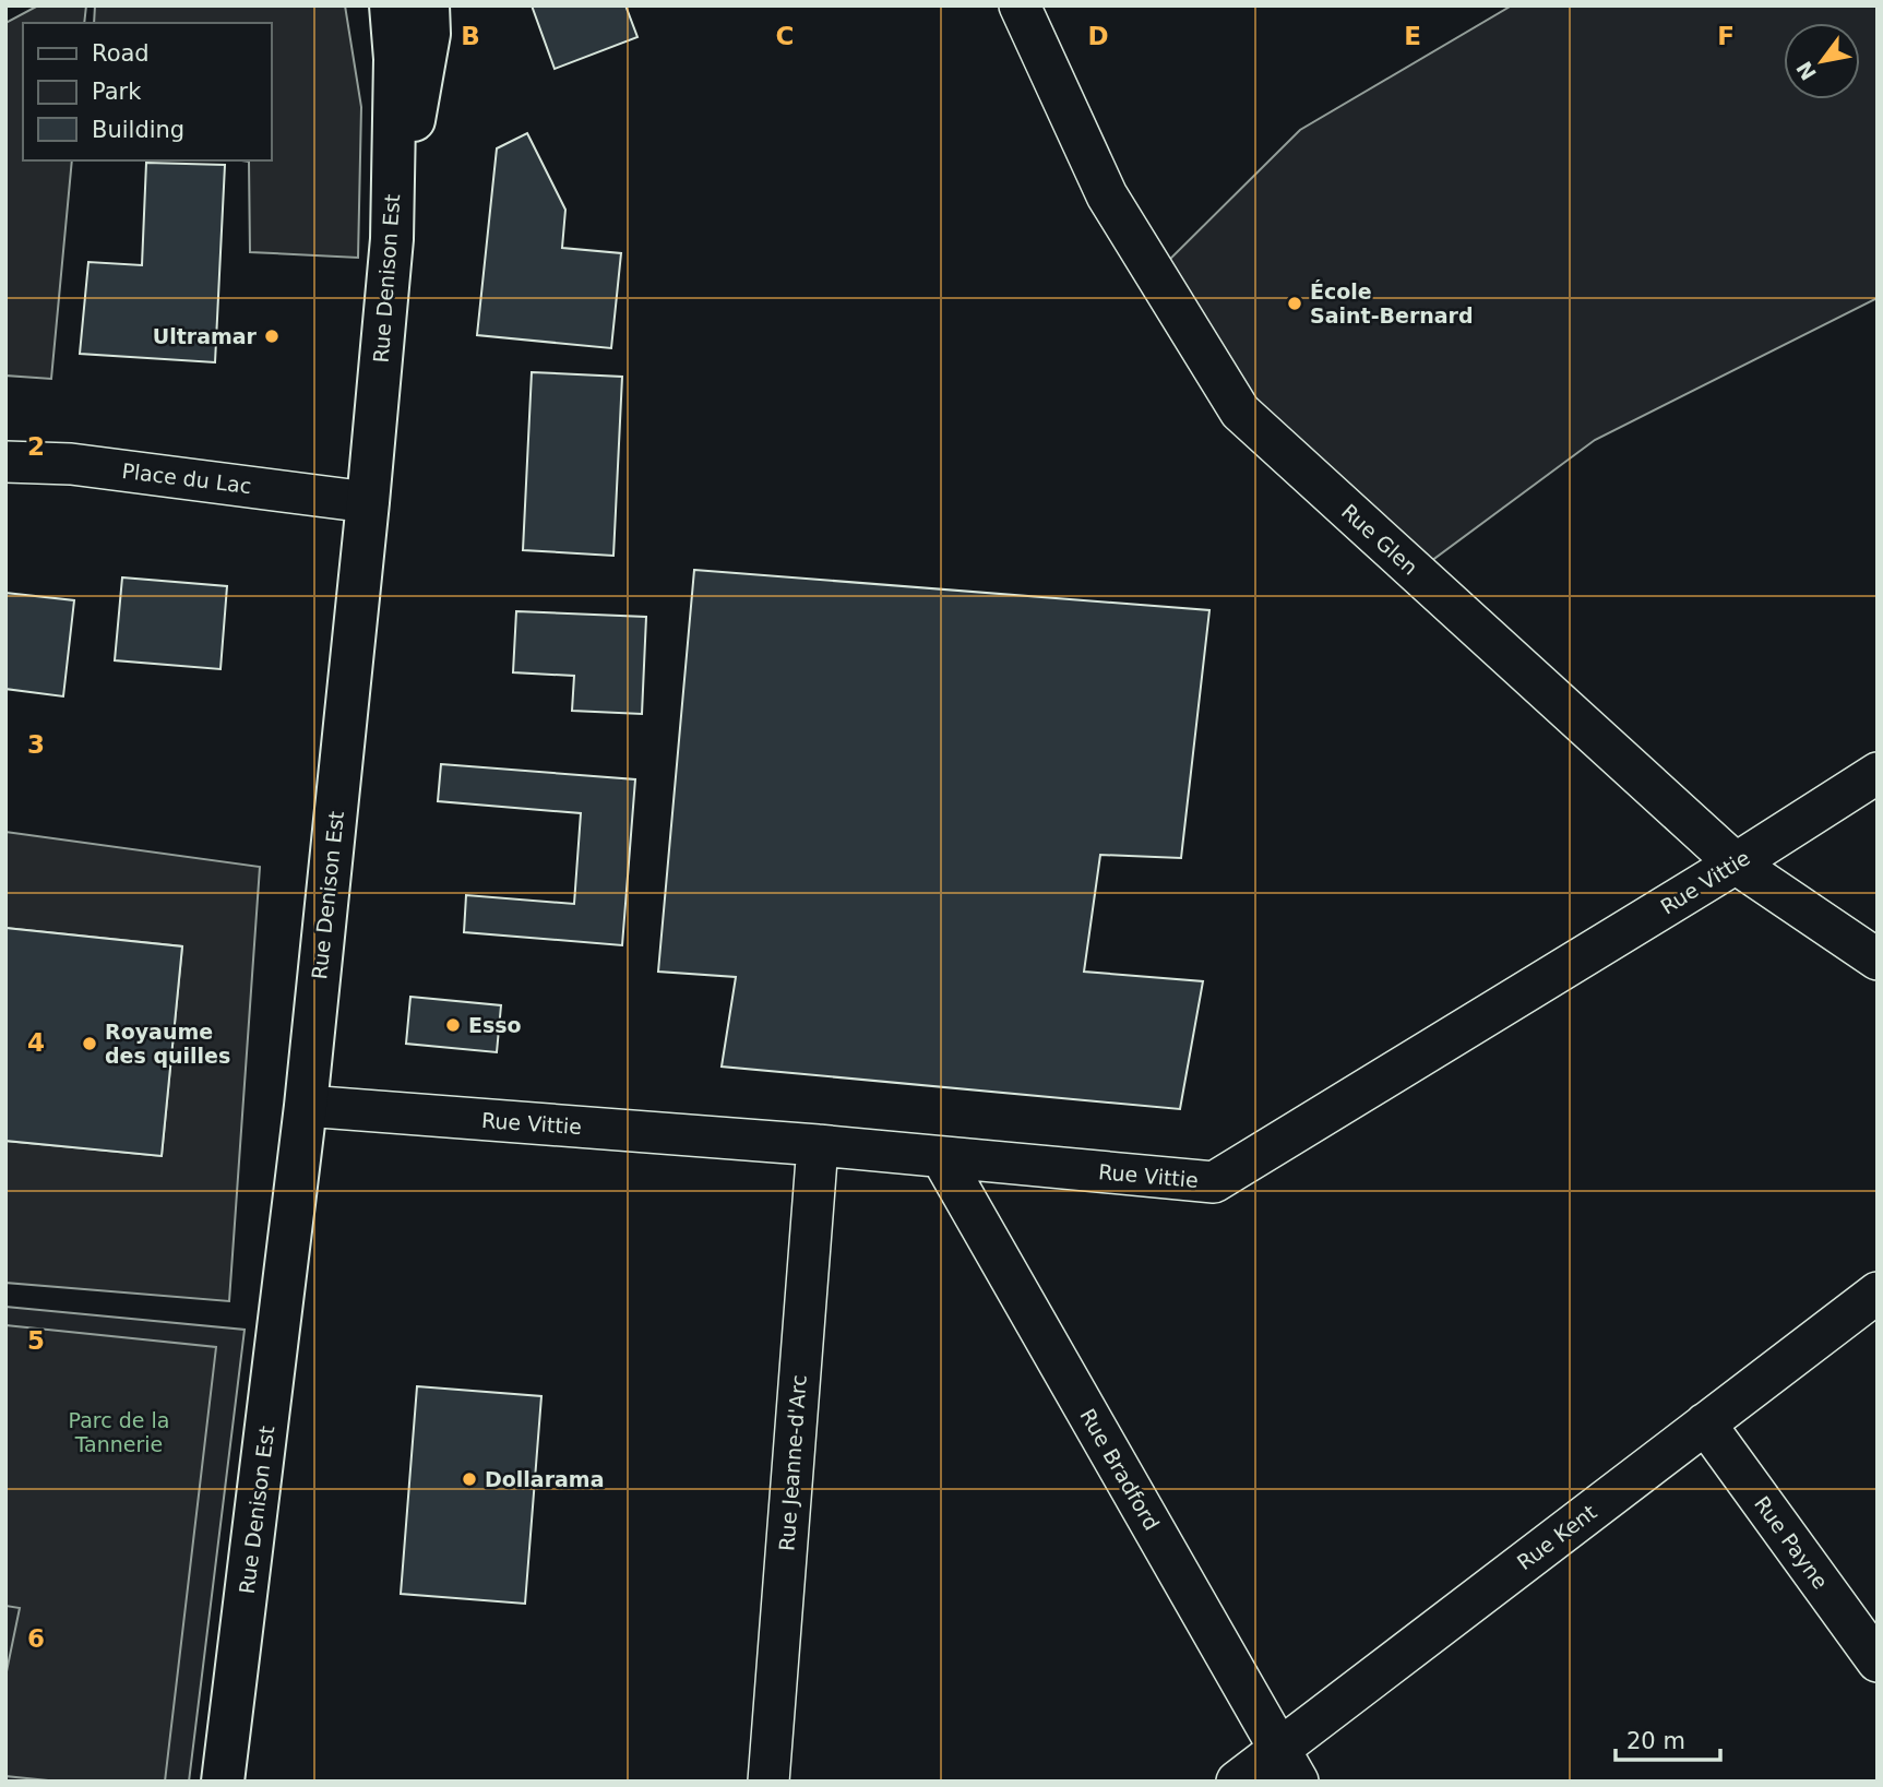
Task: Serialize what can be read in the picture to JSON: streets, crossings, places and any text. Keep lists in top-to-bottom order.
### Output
{
  "streets": {
    "main road": ["Rue Denison Est"],
    "street": [
      "Place du Lac",
      "Rue Glen",
      "Rue Vittie",
      "Rue Jeanne-d'Arc",
      "Rue Bradford",
      "Rue Kent",
      "Rue Payne"
    ]
  },
  "crossings": [
    ["Rue Denison Est", "Place du Lac"],
    ["Rue Denison Est", "Rue Vittie"],
    ["Rue Glen", "Rue Vittie"],
    ["Rue Vittie", "Rue Jeanne-d'Arc"],
    ["Rue Vittie", "Rue Bradford"],
    ["Rue Bradford", "Rue Kent"],
    ["Rue Kent", "Rue Payne"]
  ],
  "parks": ["Parc de la Tannerie"],
  "places": [
    "École Saint-Bernard",
    "Ultramar",
    "Esso",
    "Royaume des quilles",
    "Dollarama"
  ],
  "legend": ["Road", "Park", "Building"],
  "scale_bar": "20 m",
  "north": "bottom left",
  "grid": {
    "columns": [
      "B",
      "C",
      "D",
      "E",
      "F"
    ],
    "rows": [
      "2",
      "3",
      "4",
      "5",
      "6"
    ]
  }
}
